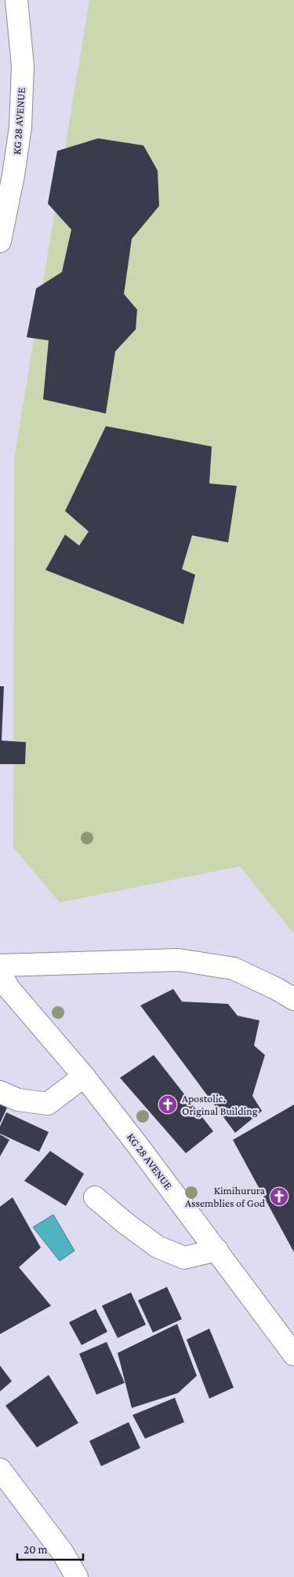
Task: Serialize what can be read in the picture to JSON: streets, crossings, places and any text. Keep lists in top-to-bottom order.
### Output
{
  "streets": {
    "street": ["KG 28 AVENUE"]
  },
  "places": {
    "church": ["Apostolic. Original Building", "Kimihurura Assemblies of God"]
  },
  "scale_bar": "20 m"
}
